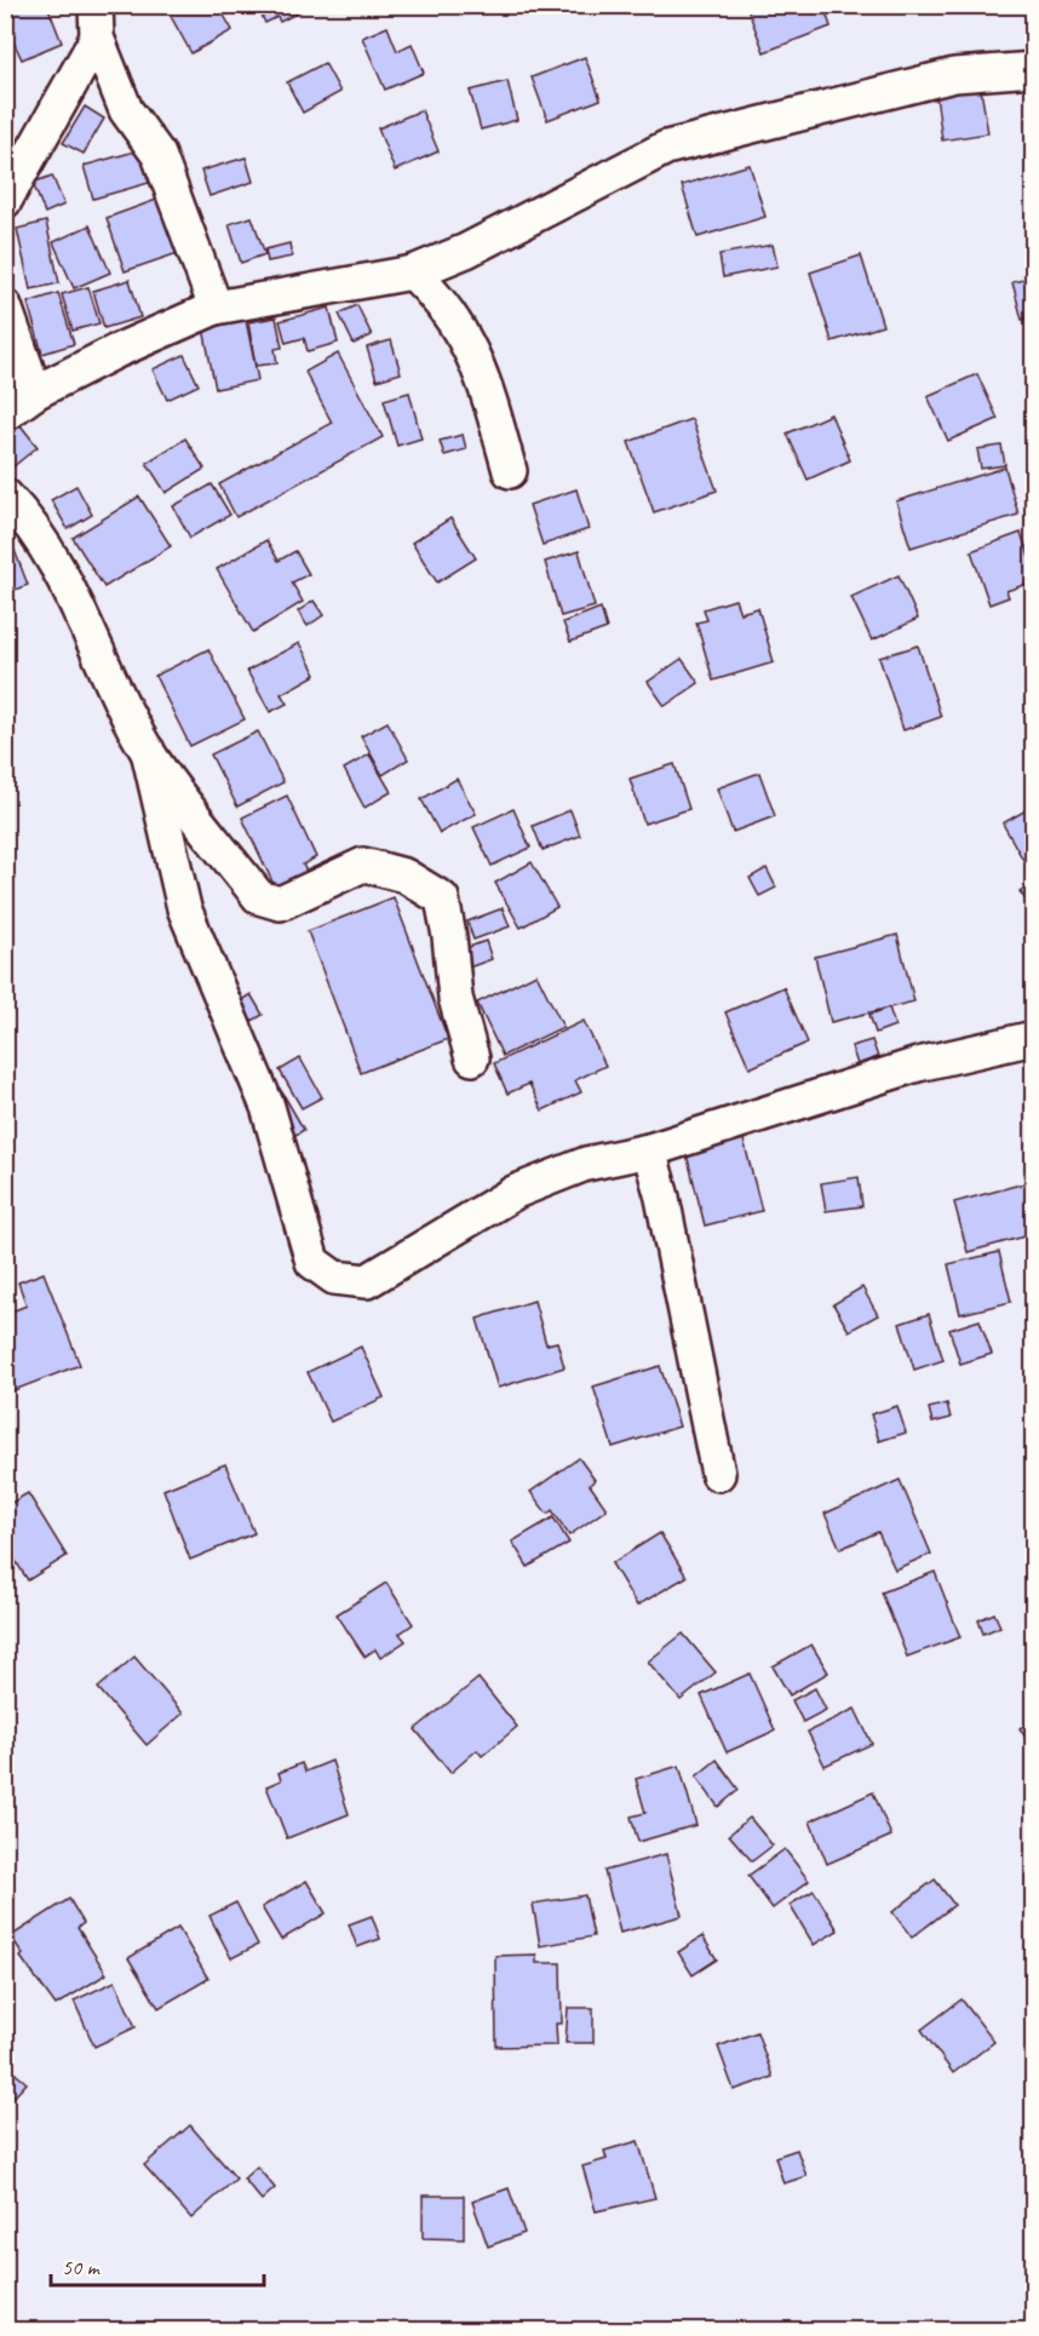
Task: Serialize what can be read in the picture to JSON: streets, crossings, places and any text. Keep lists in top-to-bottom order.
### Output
{
  "scale_bar": "50 m"
}
